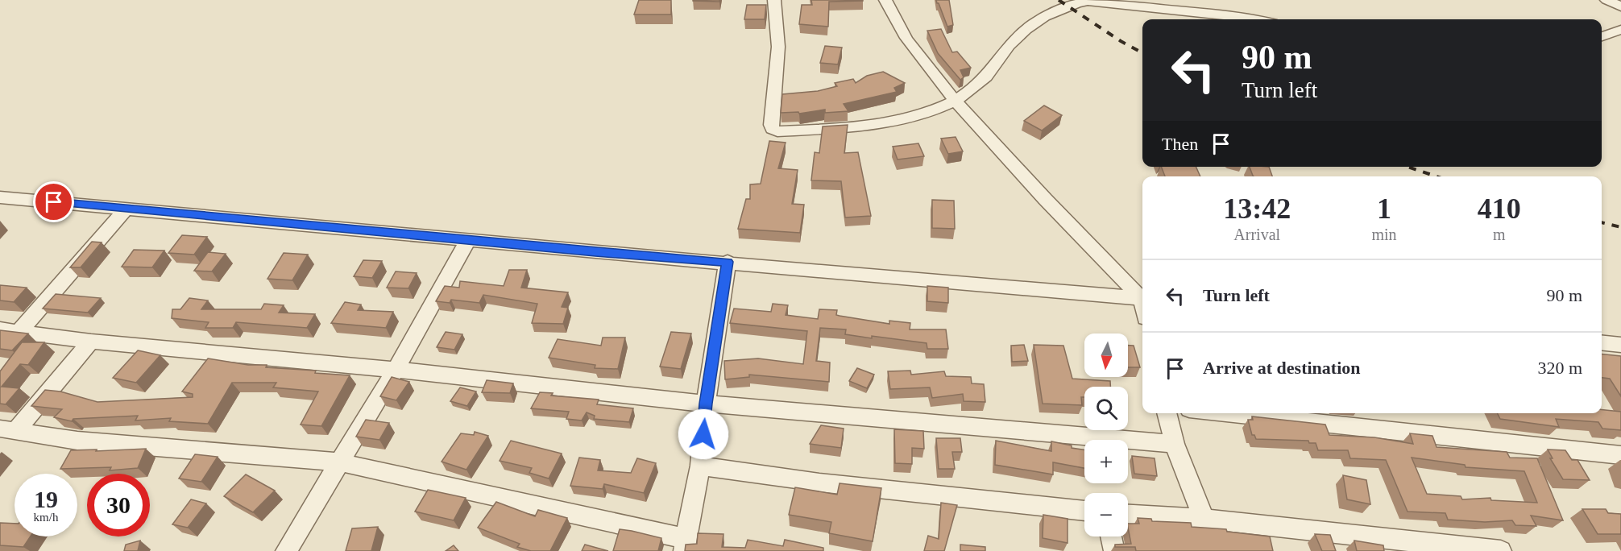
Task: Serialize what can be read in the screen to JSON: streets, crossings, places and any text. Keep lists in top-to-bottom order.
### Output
{
  "north": "bottom",
  "page": {
    "turn": ["90 m", "Turn left"],
    "then": "Then",
    "eta": [
      "13:42",
      "Arrival",
      "1",
      "min",
      "410",
      "m"
    ],
    "list": [
      {
        "name": "Turn left",
        "value": "90 m"
      },
      {
        "name": "Arrive at destination",
        "value": "320 m"
      }
    ],
    "map_buttons": ["+", "−"],
    "speed": "19 km/h",
    "limit": "30"
  }
}
